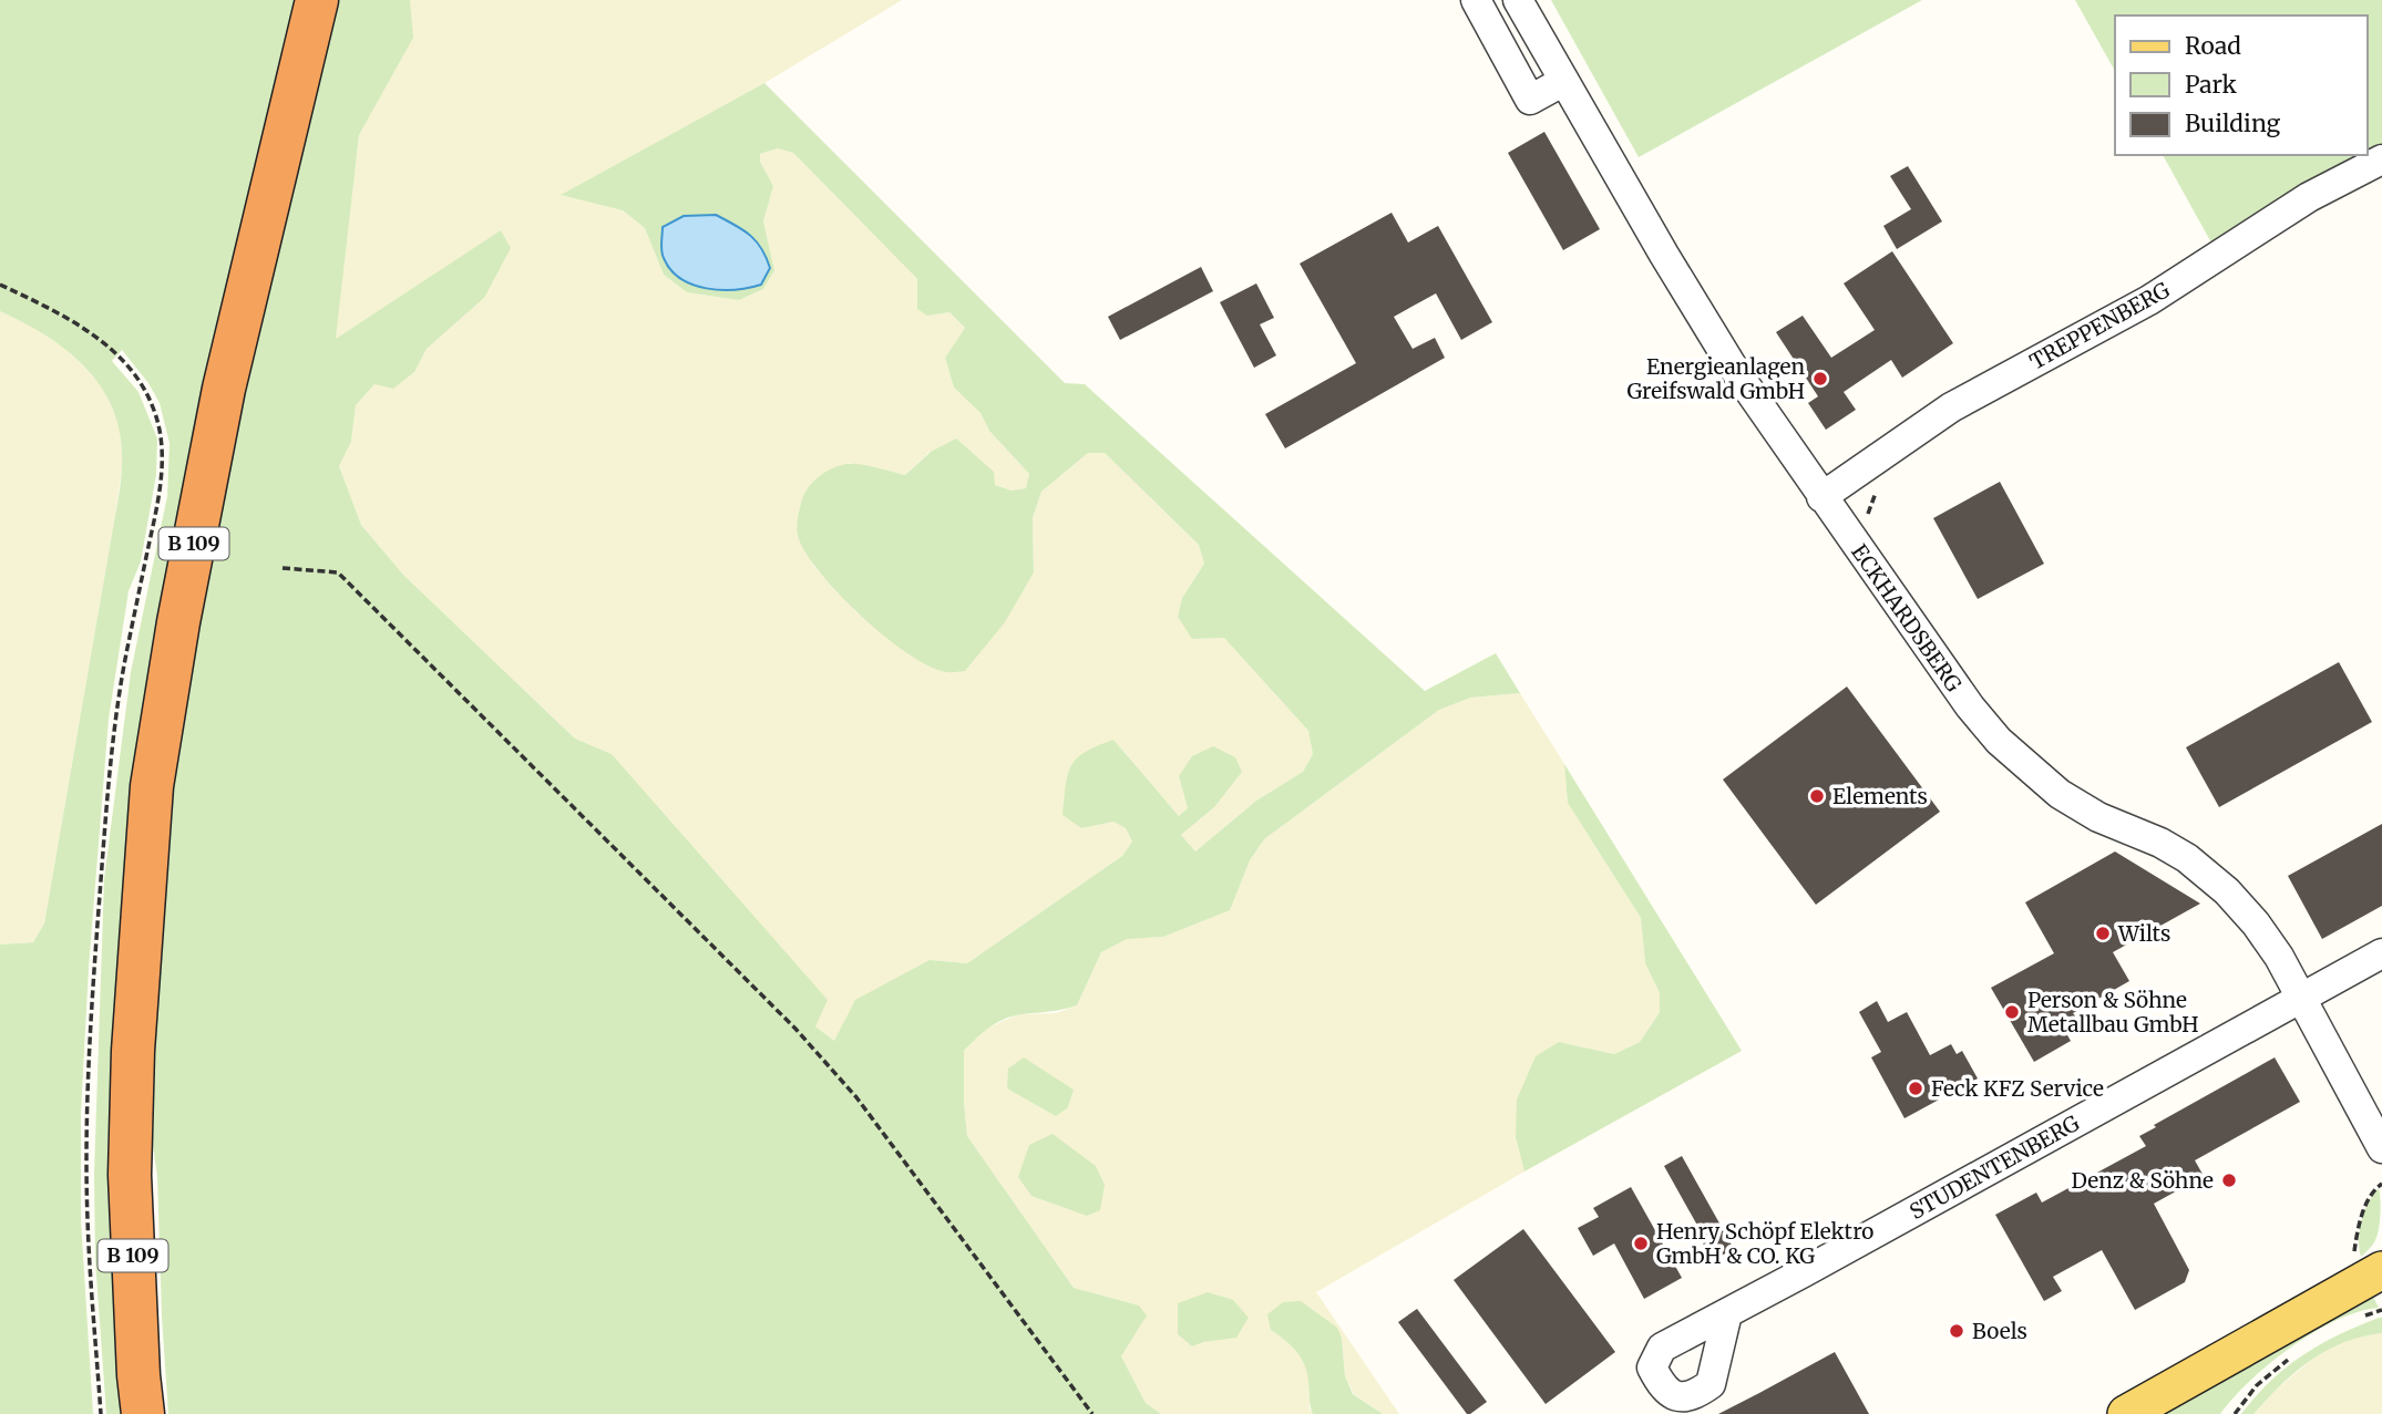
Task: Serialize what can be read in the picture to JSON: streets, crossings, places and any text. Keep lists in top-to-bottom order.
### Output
{
  "streets": {
    "highway": ["B 109"],
    "street": ["TREPPENBERG", "ECKHARDSBERG", "STUDENTENBERG"]
  },
  "crossings": [
    ["TREPPENBERG", "ECKHARDSBERG"],
    ["ECKHARDSBERG", "STUDENTENBERG"]
  ],
  "places": [
    "Energieanlagen Greifswald GmbH",
    "Elements",
    "Wilts",
    "Person & Söhne Metallbau GmbH",
    "Feck KFZ Service",
    "Denz & Söhne",
    "Henry Schöpf Elektro GmbH & CO. KG",
    "Boels"
  ],
  "legend": ["Road", "Park", "Building"]
}
